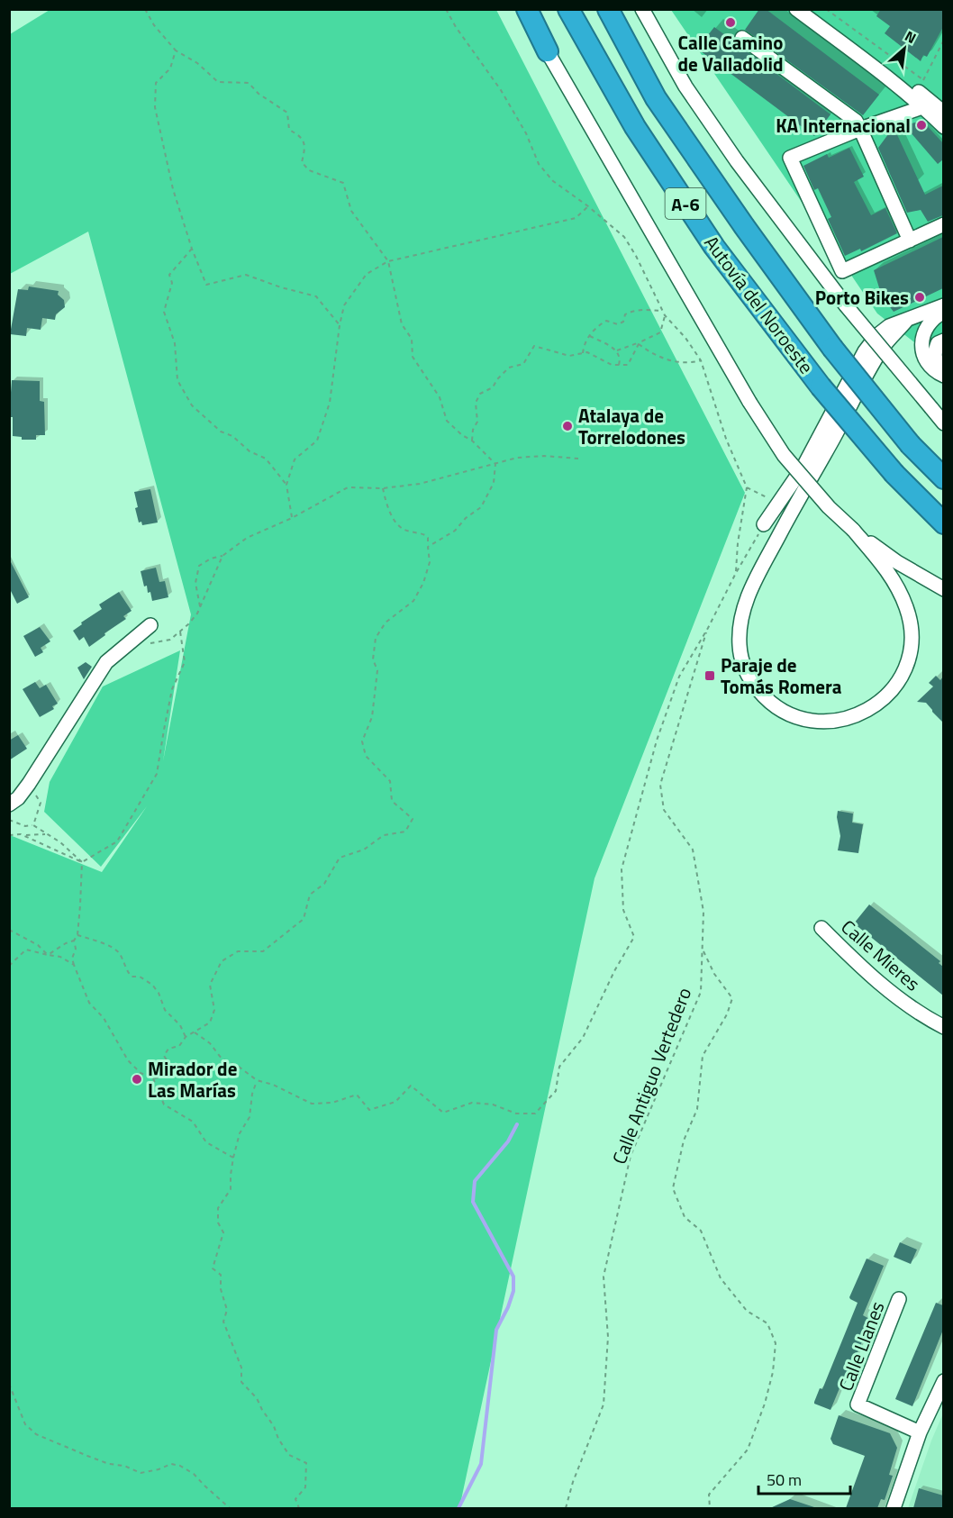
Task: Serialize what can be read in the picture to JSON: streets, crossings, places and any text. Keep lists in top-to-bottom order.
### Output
{
  "streets": {
    "highway": ["A-6", "Autovía del Noroeste"],
    "street": ["Calle Mieres", "Calle Llanes"],
    "path": ["Calle Antiguo Vertedero"]
  },
  "places": {
    "other": [
      "Calle Camino de Valladolid",
      "KA Internacional",
      "Porto Bikes",
      "Atalaya de Torrelodones",
      "Mirador de Las Marías"
    ],
    "transit": ["Paraje de Tomás Romera"]
  },
  "scale_bar": "50 m",
  "north": "top right"
}
